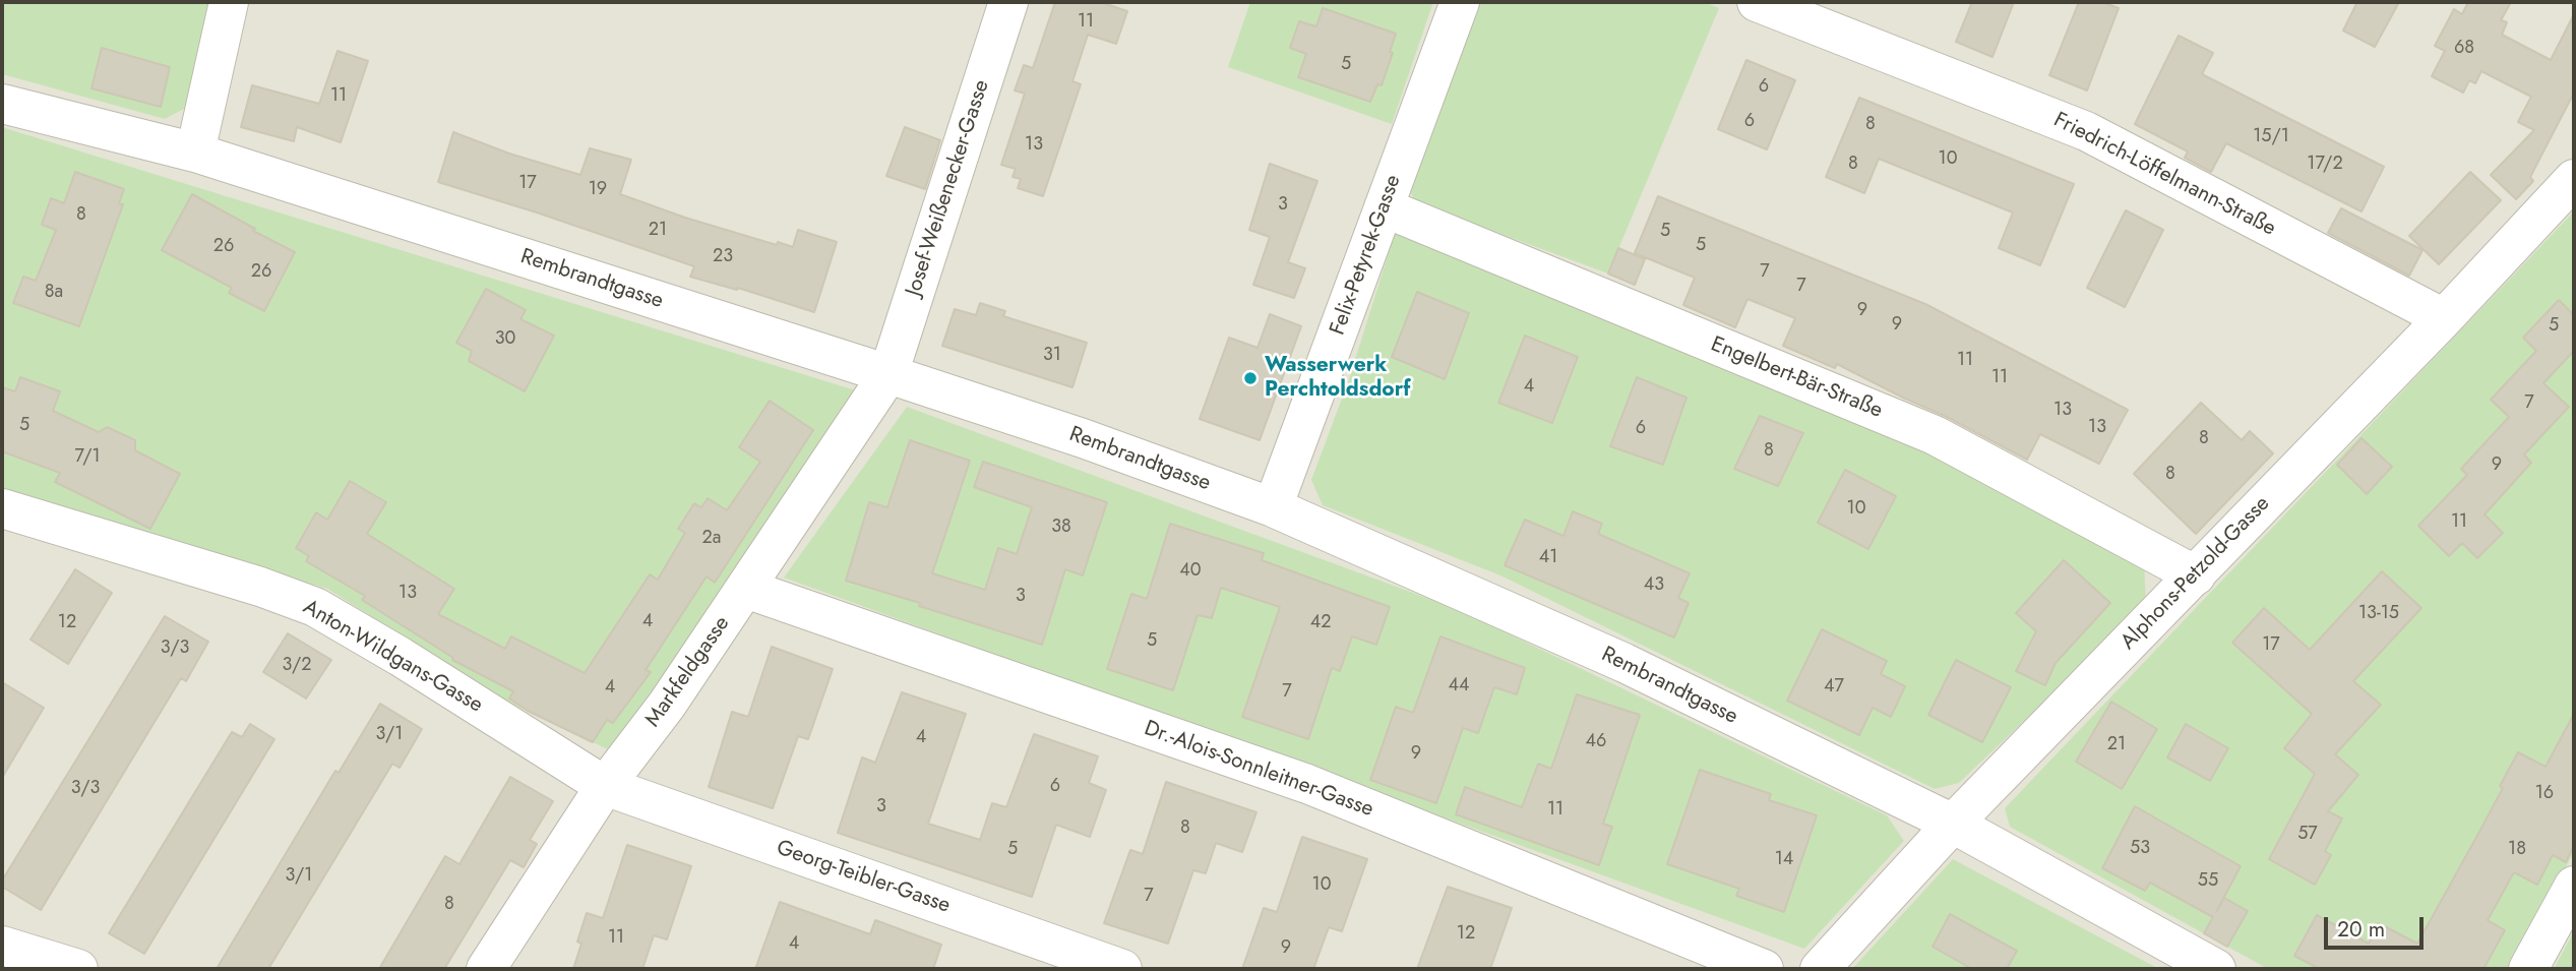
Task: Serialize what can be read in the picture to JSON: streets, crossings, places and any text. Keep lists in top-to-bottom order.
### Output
{
  "streets": {
    "street": [
      "Friedrich-Löffelmann-Straße",
      "Josef-Weißenecker-Gasse",
      "Felix-Petyrek-Gasse",
      "Rembrandtgasse",
      "Engelbert-Bär-Straße",
      "Alphons-Petzold-Gasse",
      "Anton-Wildgans-Gasse",
      "Markfeldgasse",
      "Dr.-Alois-Sonnleitner-Gasse",
      "Georg-Teibler-Gasse"
    ]
  },
  "crossings": [
    ["Friedrich-Löffelmann-Straße", "Alphons-Petzold-Gasse"],
    ["Josef-Weißenecker-Gasse", "Rembrandtgasse"],
    ["Josef-Weißenecker-Gasse", "Markfeldgasse"],
    ["Felix-Petyrek-Gasse", "Rembrandtgasse"],
    ["Felix-Petyrek-Gasse", "Engelbert-Bär-Straße"],
    ["Rembrandtgasse", "Alphons-Petzold-Gasse"],
    ["Rembrandtgasse", "Markfeldgasse"],
    ["Engelbert-Bär-Straße", "Alphons-Petzold-Gasse"],
    ["Anton-Wildgans-Gasse", "Markfeldgasse"],
    ["Anton-Wildgans-Gasse", "Georg-Teibler-Gasse"],
    ["Markfeldgasse", "Dr.-Alois-Sonnleitner-Gasse"],
    ["Markfeldgasse", "Georg-Teibler-Gasse"]
  ],
  "places": ["Wasserwerk Perchtoldsdorf"],
  "house_numbers": [
    "11",
    "68",
    "5",
    "6",
    "11",
    "6",
    "8",
    "15/1",
    "13",
    "10",
    "8",
    "17/2",
    "17",
    "19",
    "3",
    "8",
    "21",
    "5",
    "5",
    "26",
    "23",
    "26",
    "7",
    "7",
    "8a",
    "9",
    "9",
    "5",
    "30",
    "31",
    "11",
    "11",
    "4",
    "7",
    "13",
    "5",
    "13",
    "6",
    "8",
    "8",
    "7/1",
    "9",
    "8",
    "10",
    "11",
    "38",
    "2a",
    "41",
    "40",
    "43",
    "13",
    "3",
    "13-15",
    "4",
    "12",
    "42",
    "5",
    "17",
    "3/3",
    "3/2",
    "44",
    "47",
    "4",
    "7",
    "3/1",
    "4",
    "46",
    "21",
    "9",
    "6",
    "3/3",
    "16",
    "3",
    "11",
    "8",
    "57",
    "53",
    "5",
    "18",
    "14",
    "3/1",
    "55",
    "10",
    "7",
    "8",
    "12",
    "11",
    "4",
    "9"
  ],
  "scale_bar": "20 m"
}
